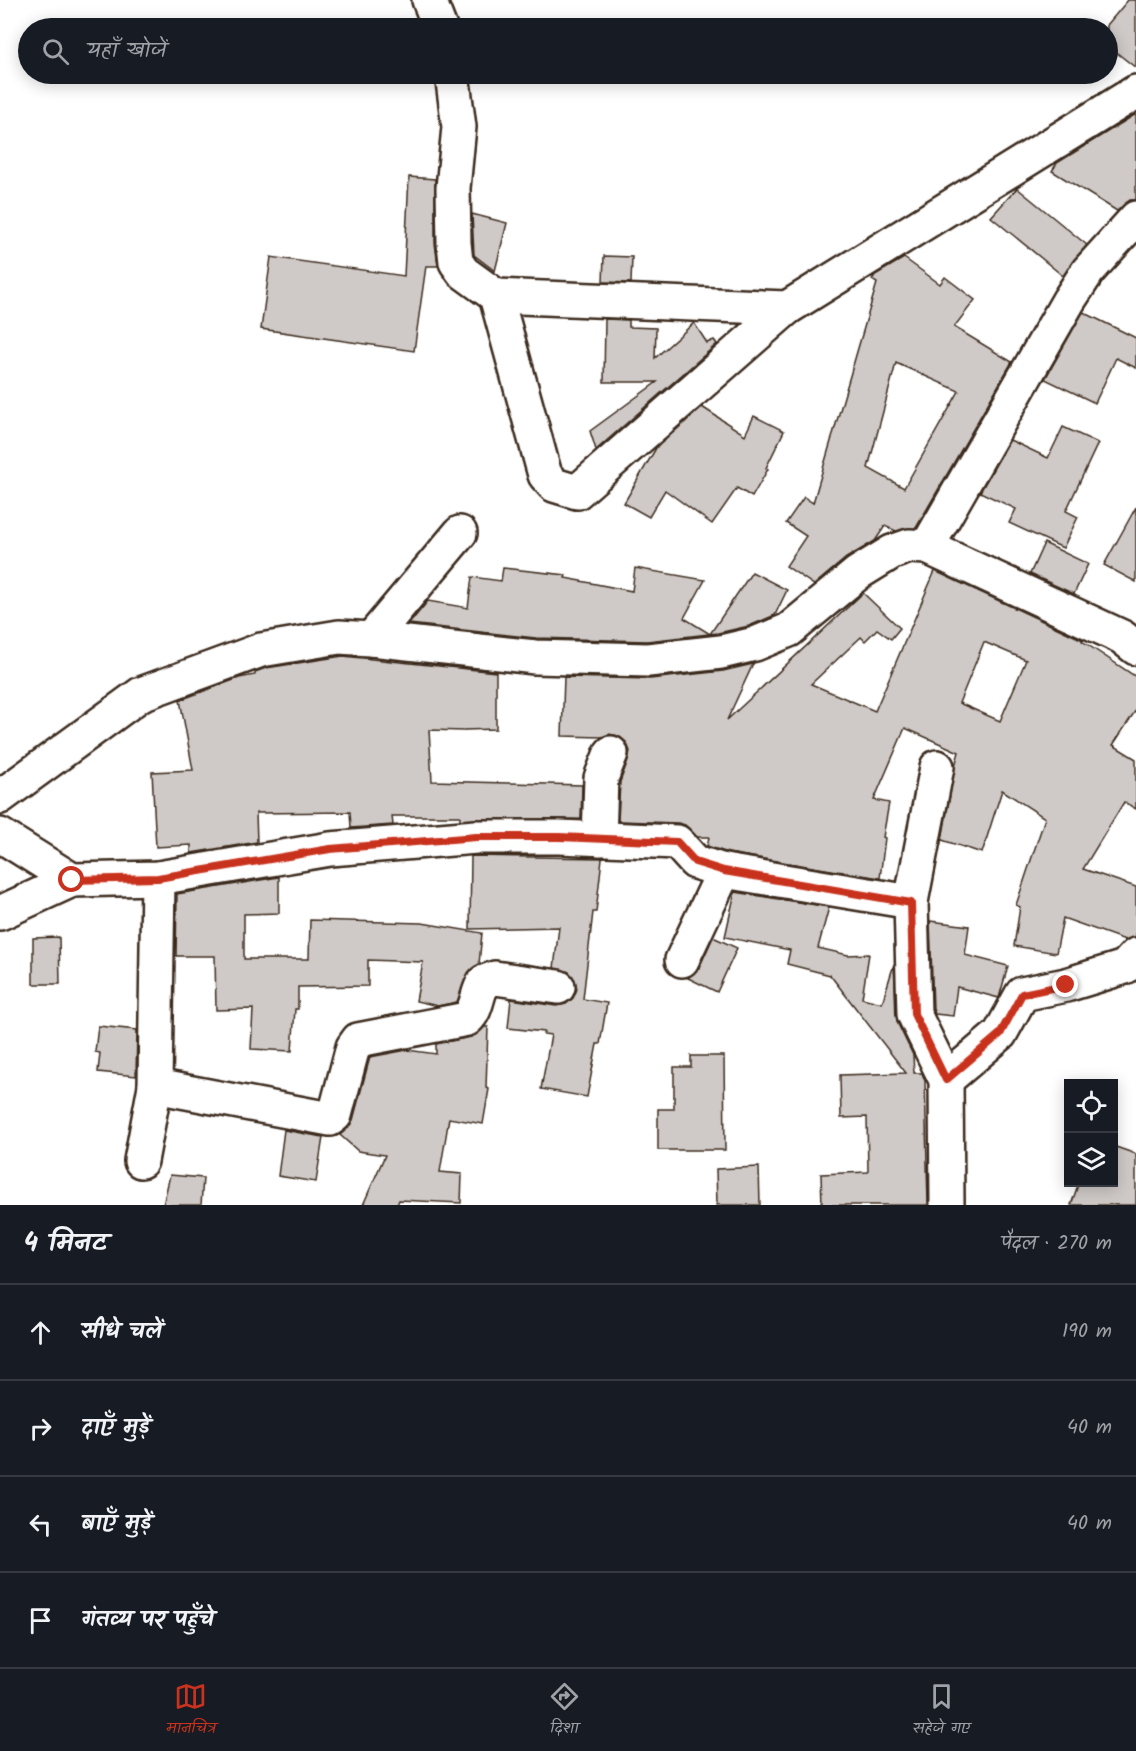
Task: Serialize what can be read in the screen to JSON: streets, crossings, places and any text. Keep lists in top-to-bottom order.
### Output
{
  "page": {
    "search": "यहाँ खोजें",
    "heading": ["4 मिनट", "पैदल · 270 m"],
    "list": [
      ["सीधे चलें", "190 m"],
      ["दाएँ मुड़ें", "40 m"],
      ["बाएँ मुड़ें", "40 m"],
      "गंतव्य पर पहुँचे"
    ],
    "nav": ["मानचित्र", "दिशा", "सहेजे गए"]
  }
}
